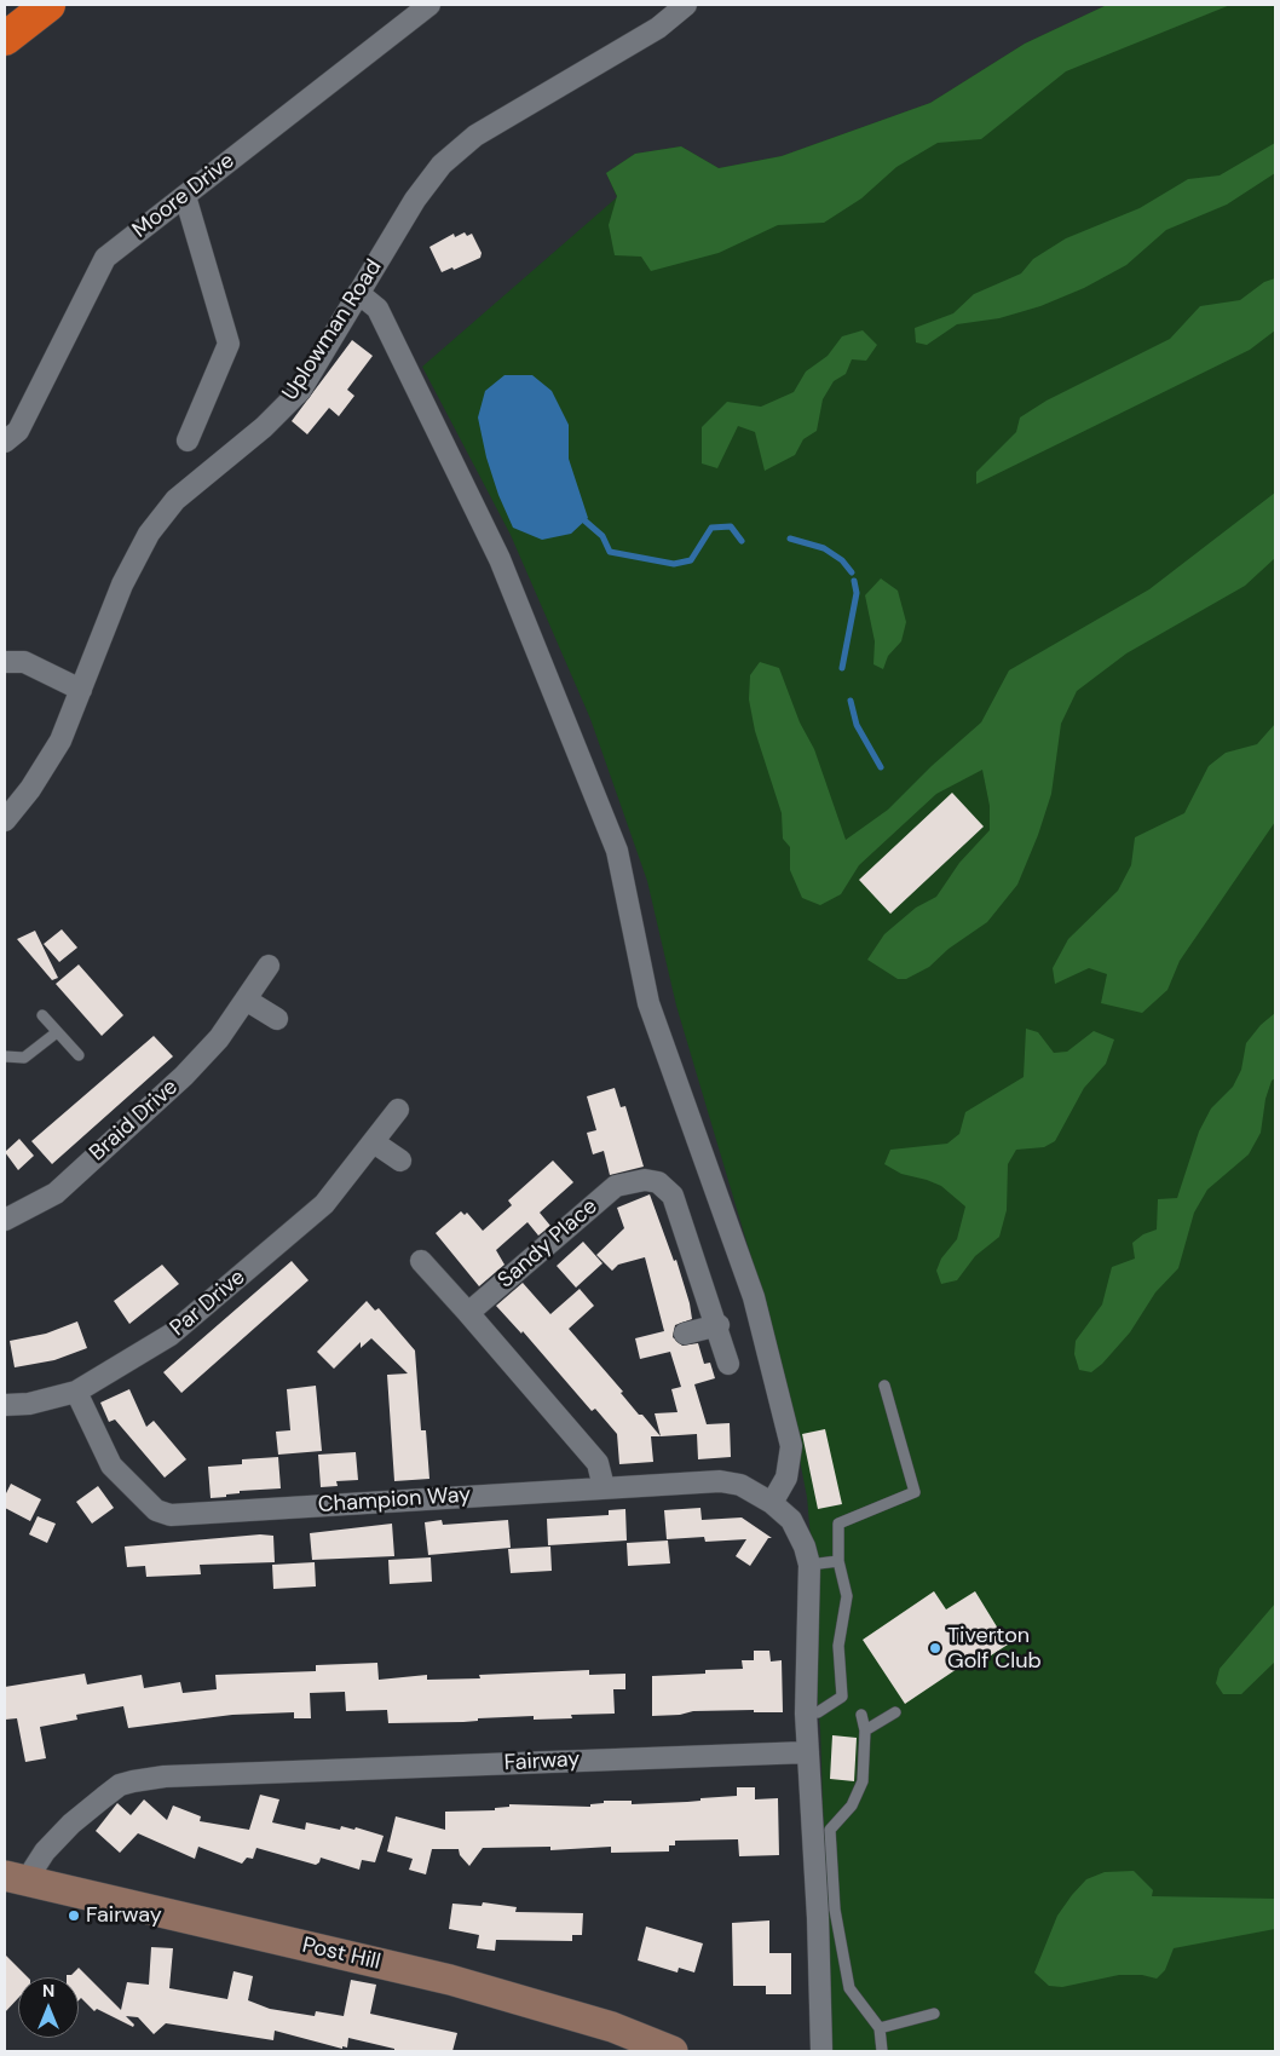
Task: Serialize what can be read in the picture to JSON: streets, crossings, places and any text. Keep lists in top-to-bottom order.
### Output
{
  "streets": {
    "street": [
      "Moore Drive",
      "Uplowman Road",
      "Braid Drive",
      "Sandy Place",
      "Par Drive",
      "Champion Way",
      "Fairway",
      "Post Hill"
    ]
  },
  "crossings": [
    ["Par Drive", "Champion Way"],
    ["Champion Way", "Fairway"],
    ["Fairway", "Post Hill"]
  ],
  "places": ["Tiverton Golf Club", "Fairway"],
  "north": "top"
}
